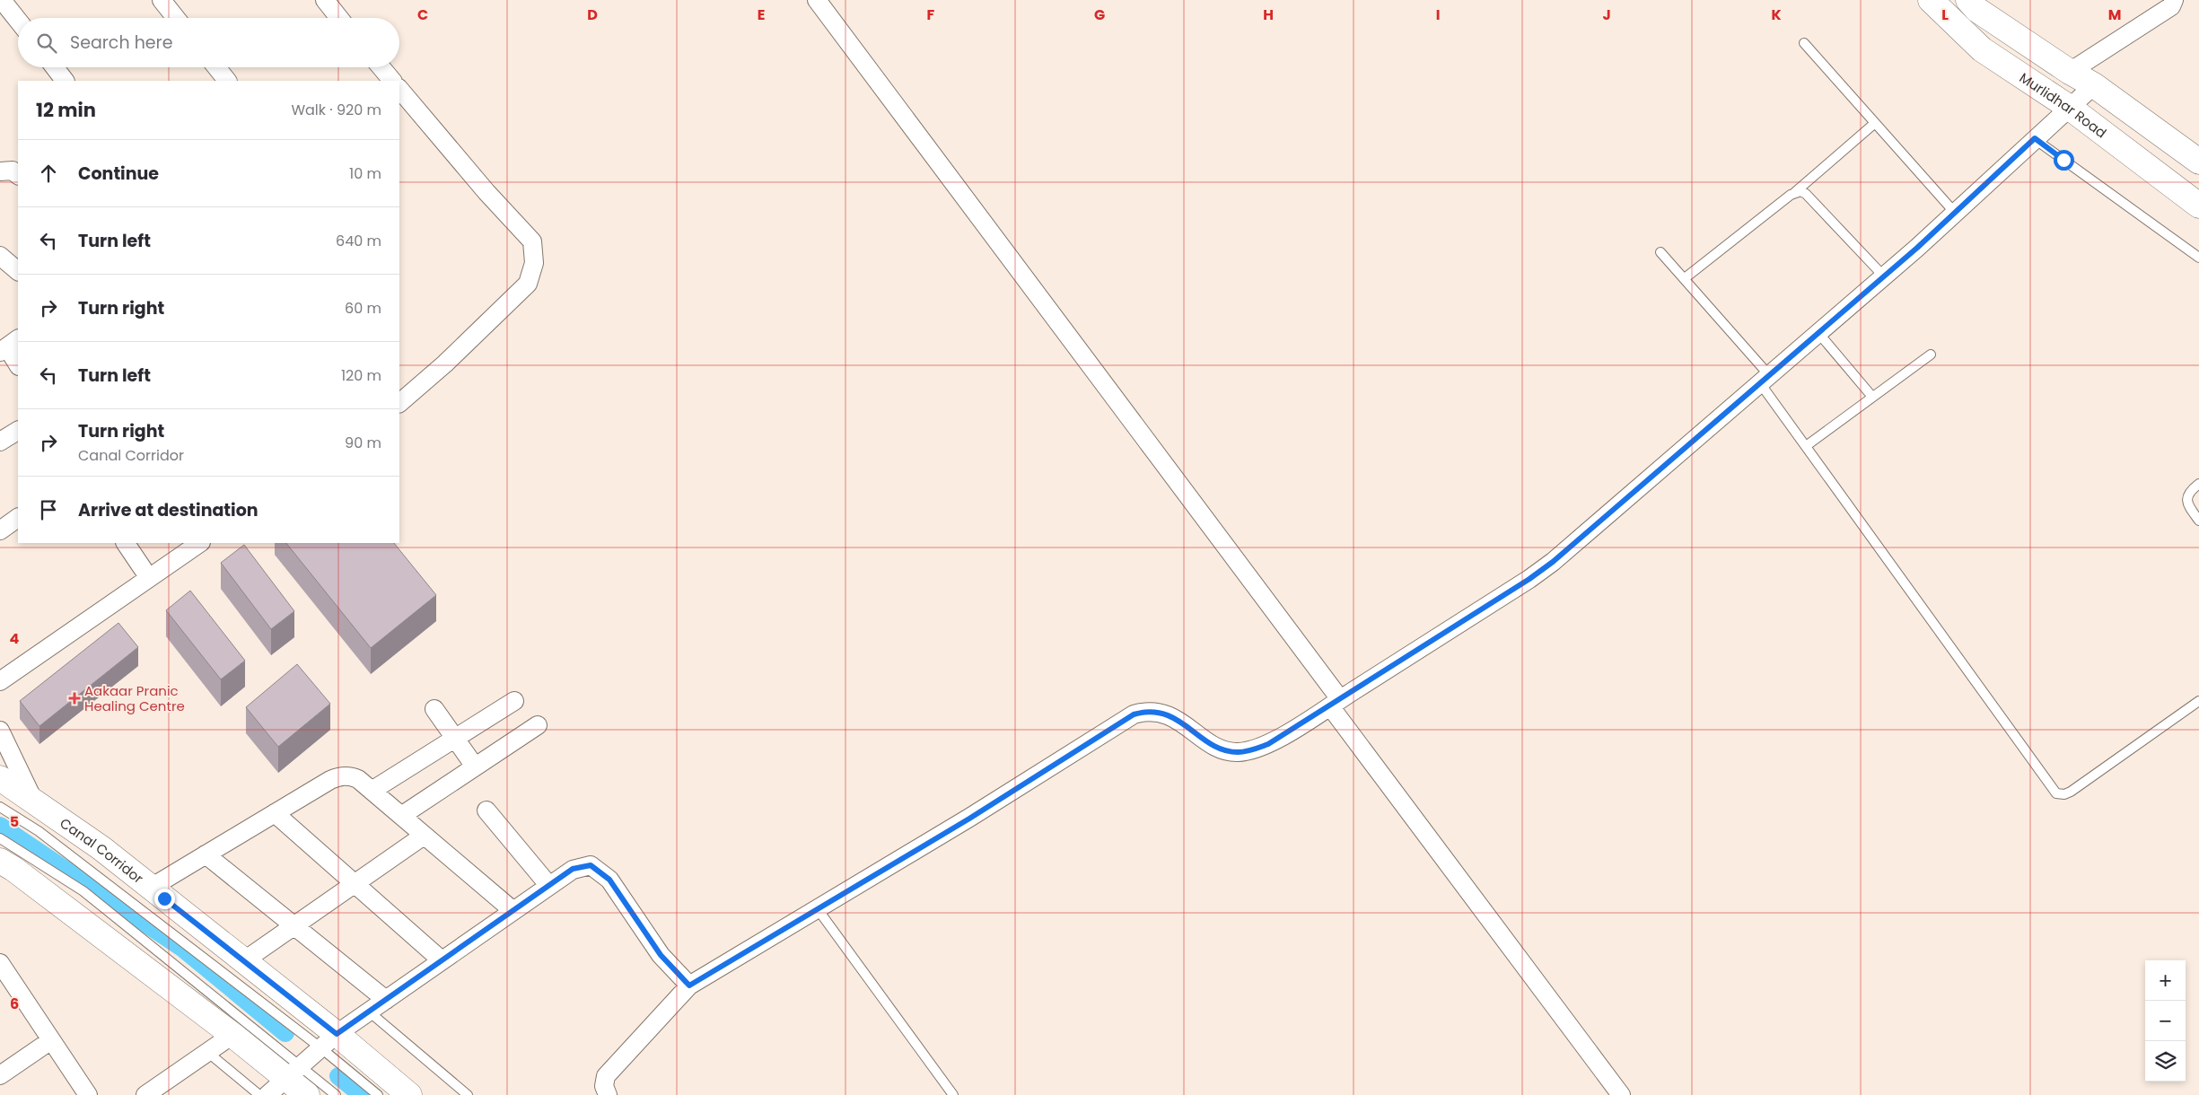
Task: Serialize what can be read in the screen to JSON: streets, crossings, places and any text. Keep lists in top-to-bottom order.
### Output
{
  "streets": {
    "street": ["Murlidhar Road", "Canal Corridor"]
  },
  "places": {
    "health": ["Aakaar Pranic Healing Centre"]
  },
  "page": {
    "search": "Search here",
    "heading": ["12 min", "Walk · 920 m"],
    "list": [
      ["Continue", "10 m"],
      ["Turn left", "640 m"],
      ["Turn right", "60 m"],
      ["Turn left", "120 m"],
      ["Turn right", "Canal Corridor", "90 m"],
      "Arrive at destination"
    ],
    "map_buttons": ["+", "−"]
  },
  "grid": {
    "columns": [
      "C",
      "D",
      "E",
      "F",
      "G",
      "H",
      "I",
      "J",
      "K",
      "L",
      "M"
    ],
    "rows": ["4", "5", "6"]
  }
}
